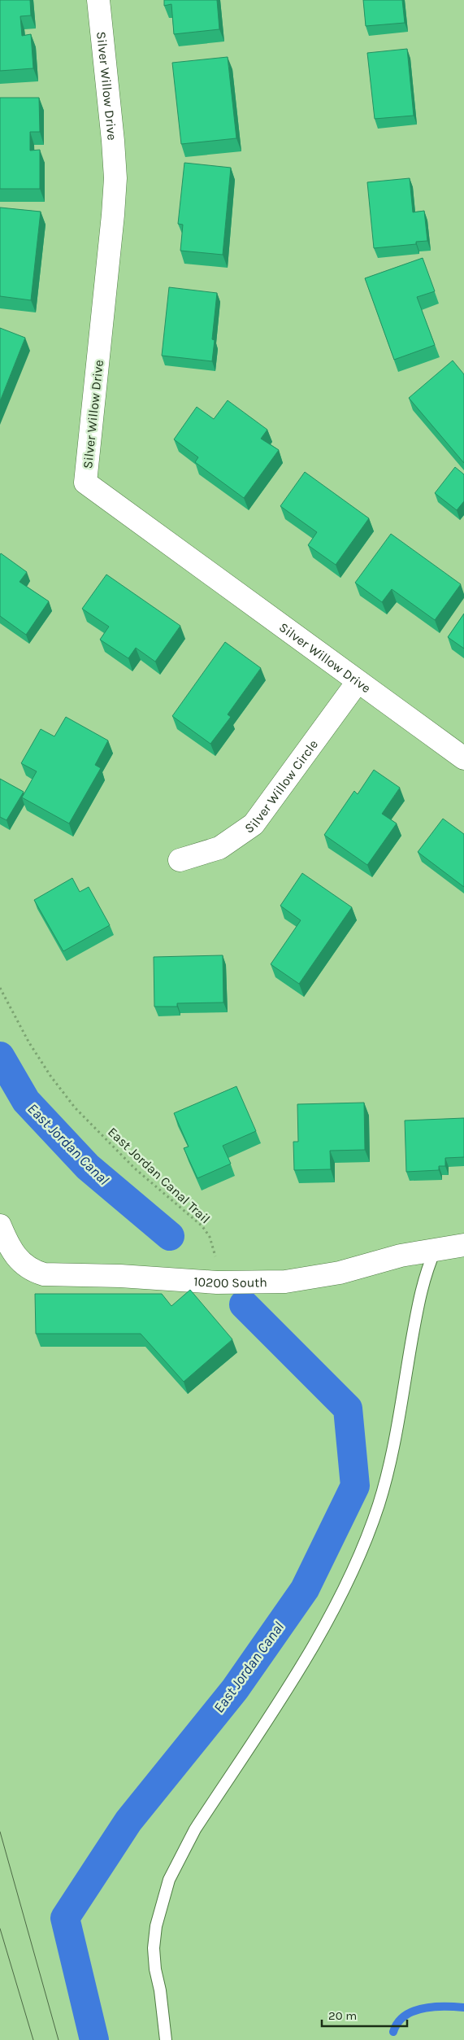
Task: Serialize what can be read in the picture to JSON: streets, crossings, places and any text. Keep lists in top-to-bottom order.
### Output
{
  "streets": {
    "street": ["Silver Willow Drive", "Silver Willow Circle", "10200 South"],
    "path": ["East Jordan Canal Trail"]
  },
  "crossings": [
    ["Silver Willow Drive", "Silver Willow Circle"]
  ],
  "water": ["East Jordan Canal"],
  "scale_bar": "20 m"
}
